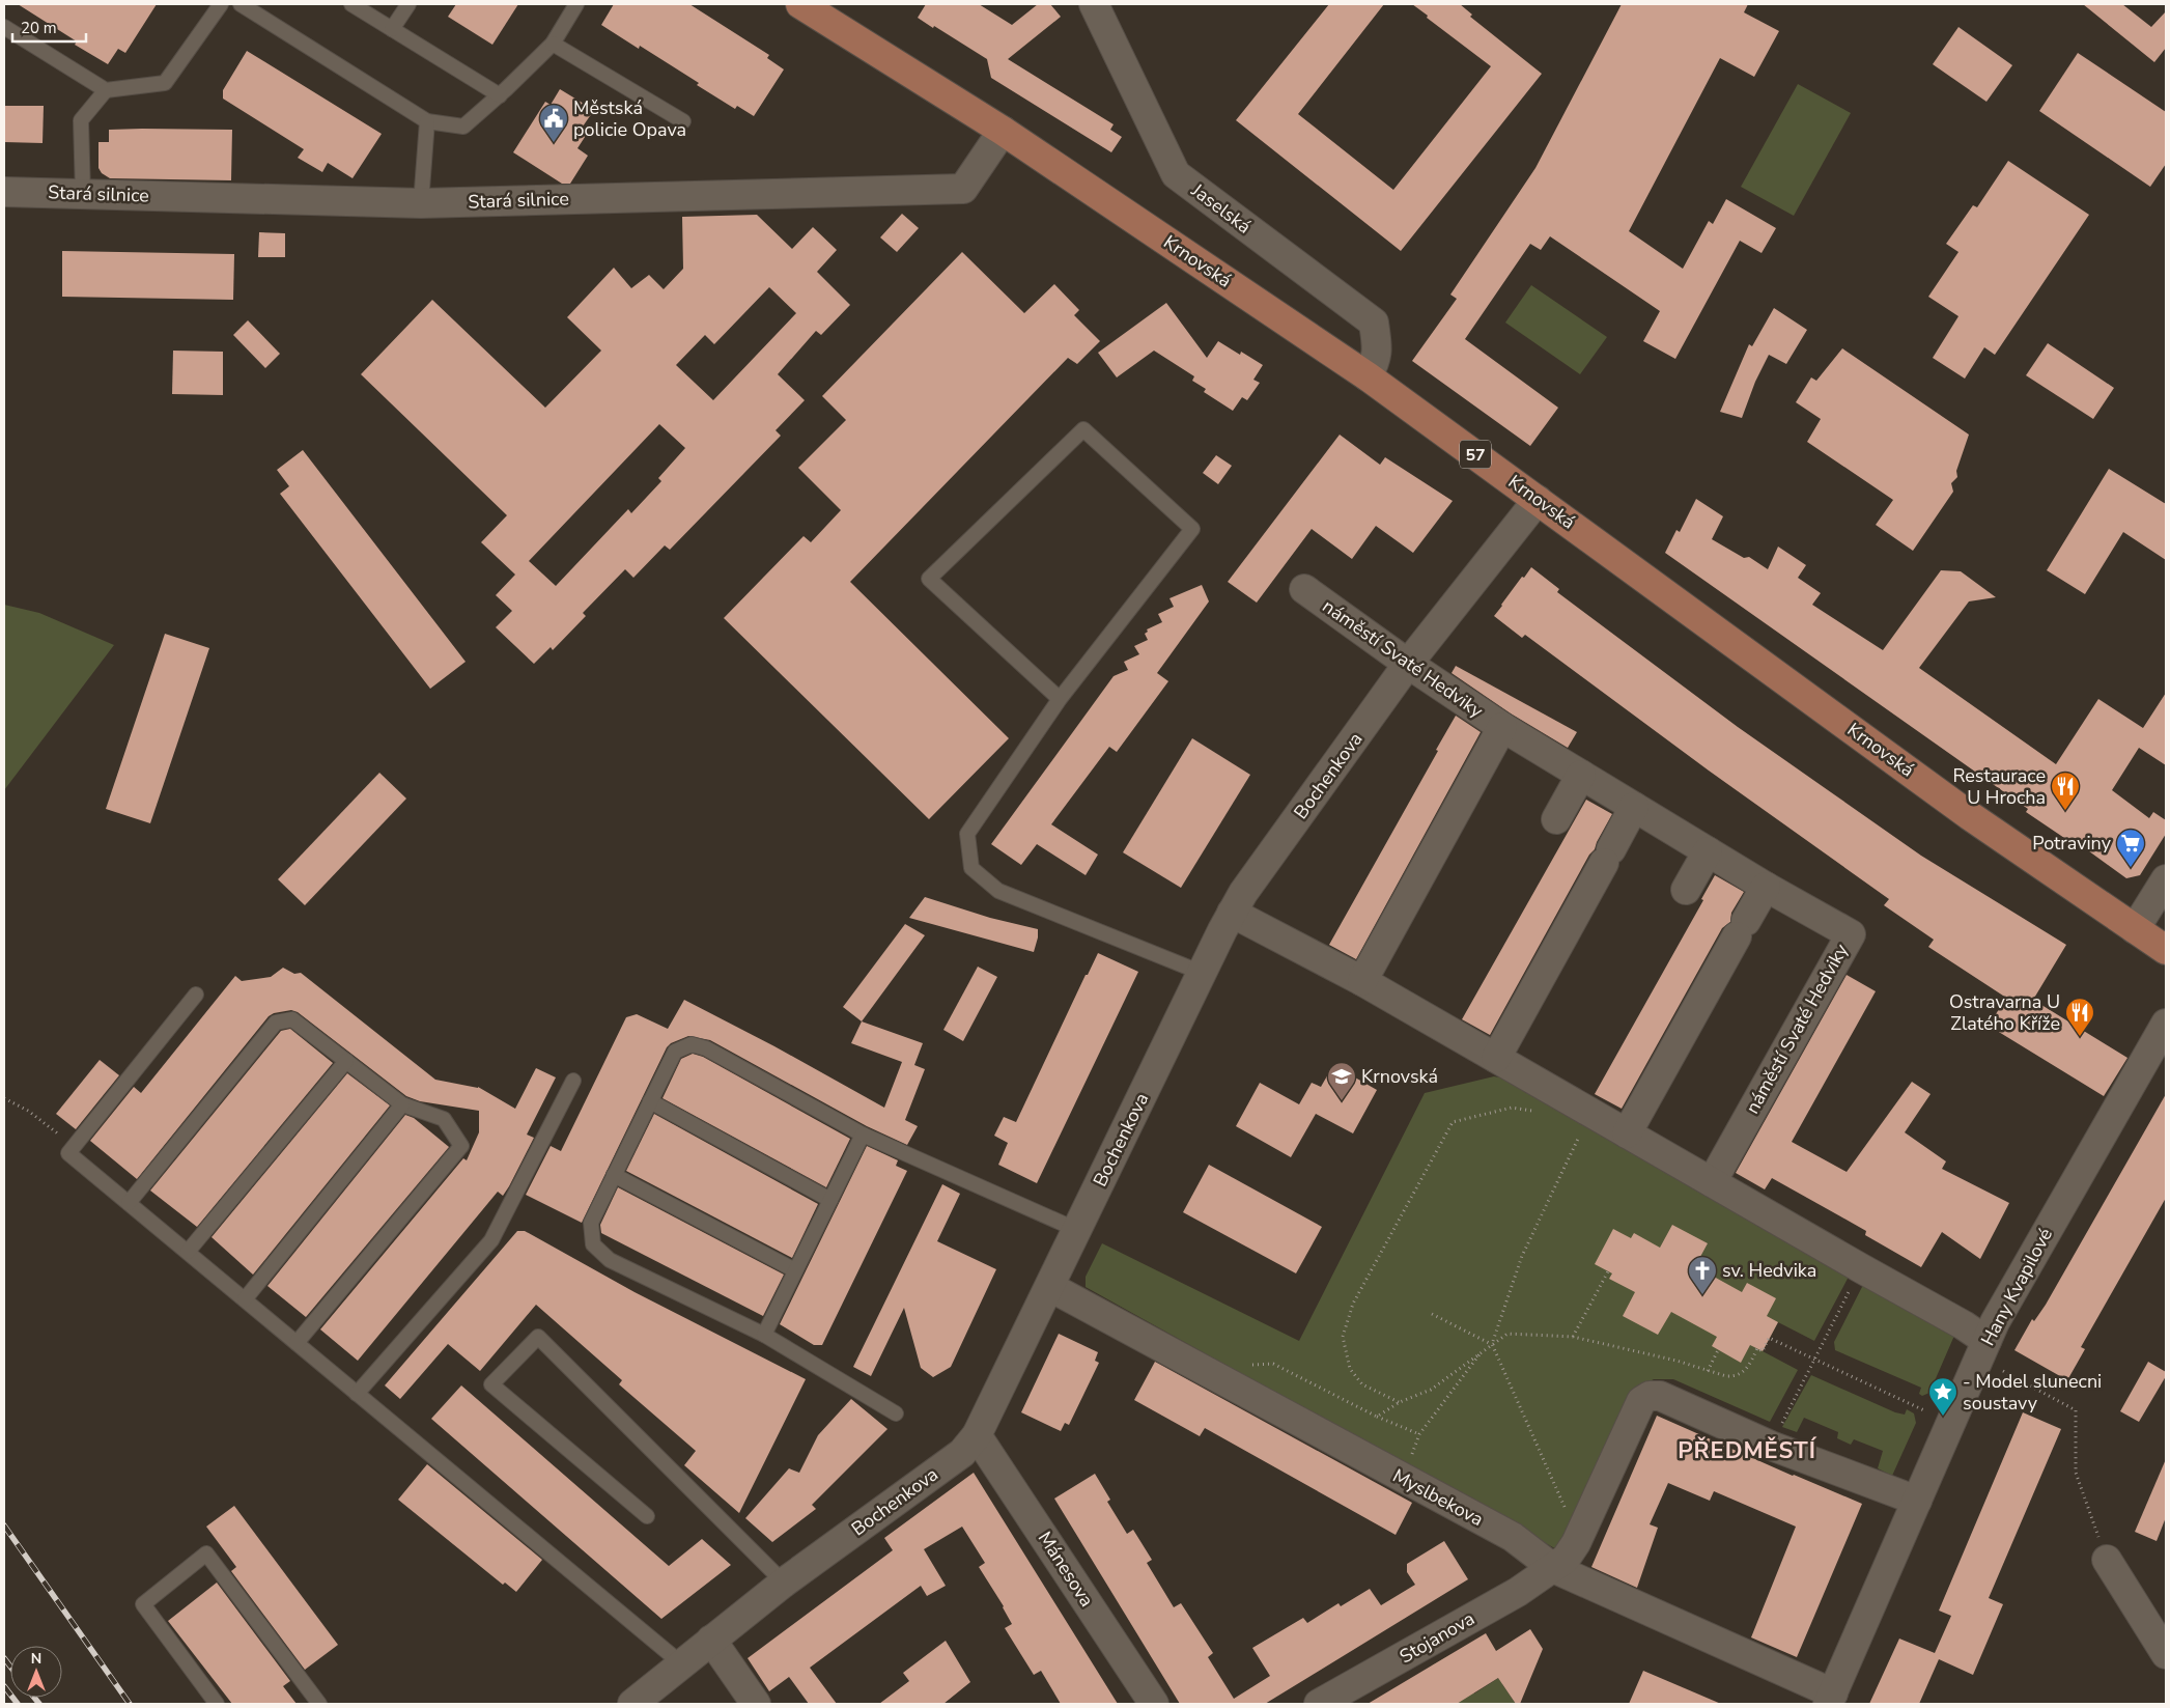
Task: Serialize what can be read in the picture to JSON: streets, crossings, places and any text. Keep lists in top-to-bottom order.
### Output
{
  "streets": {
    "main road": ["Krnovská", "57"],
    "street": [
      "Stará silnice",
      "Jaselská",
      "náměstí Svaté Hedviky",
      "Bochenkova",
      "Hany Kvapilové",
      "Myslbekova",
      "Mánesova",
      "Stojanova"
    ]
  },
  "crossings": [
    ["Stará silnice", "Krnovská"],
    ["Jaselská", "Krnovská"],
    ["Krnovská", "Bochenkova"],
    ["náměstí Svaté Hedviky", "Bochenkova"],
    ["Bochenkova", "Myslbekova"],
    ["Bochenkova", "Mánesova"],
    ["Hany Kvapilové", "Myslbekova"],
    ["Myslbekova", "Stojanova"]
  ],
  "districts": ["PŘEDMĚSTÍ"],
  "places": {
    "public building": ["Městská policie Opava"],
    "restaurant": ["Restaurace U Hrocha", "Ostravarna U Zlatého Kříže"],
    "supermarket": ["Potraviny"],
    "school or university": ["Krnovská"],
    "church": ["sv. Hedvika"],
    "place": ["- Model slunecni soustavy"]
  },
  "scale_bar": "20 m",
  "north": "top"
}
